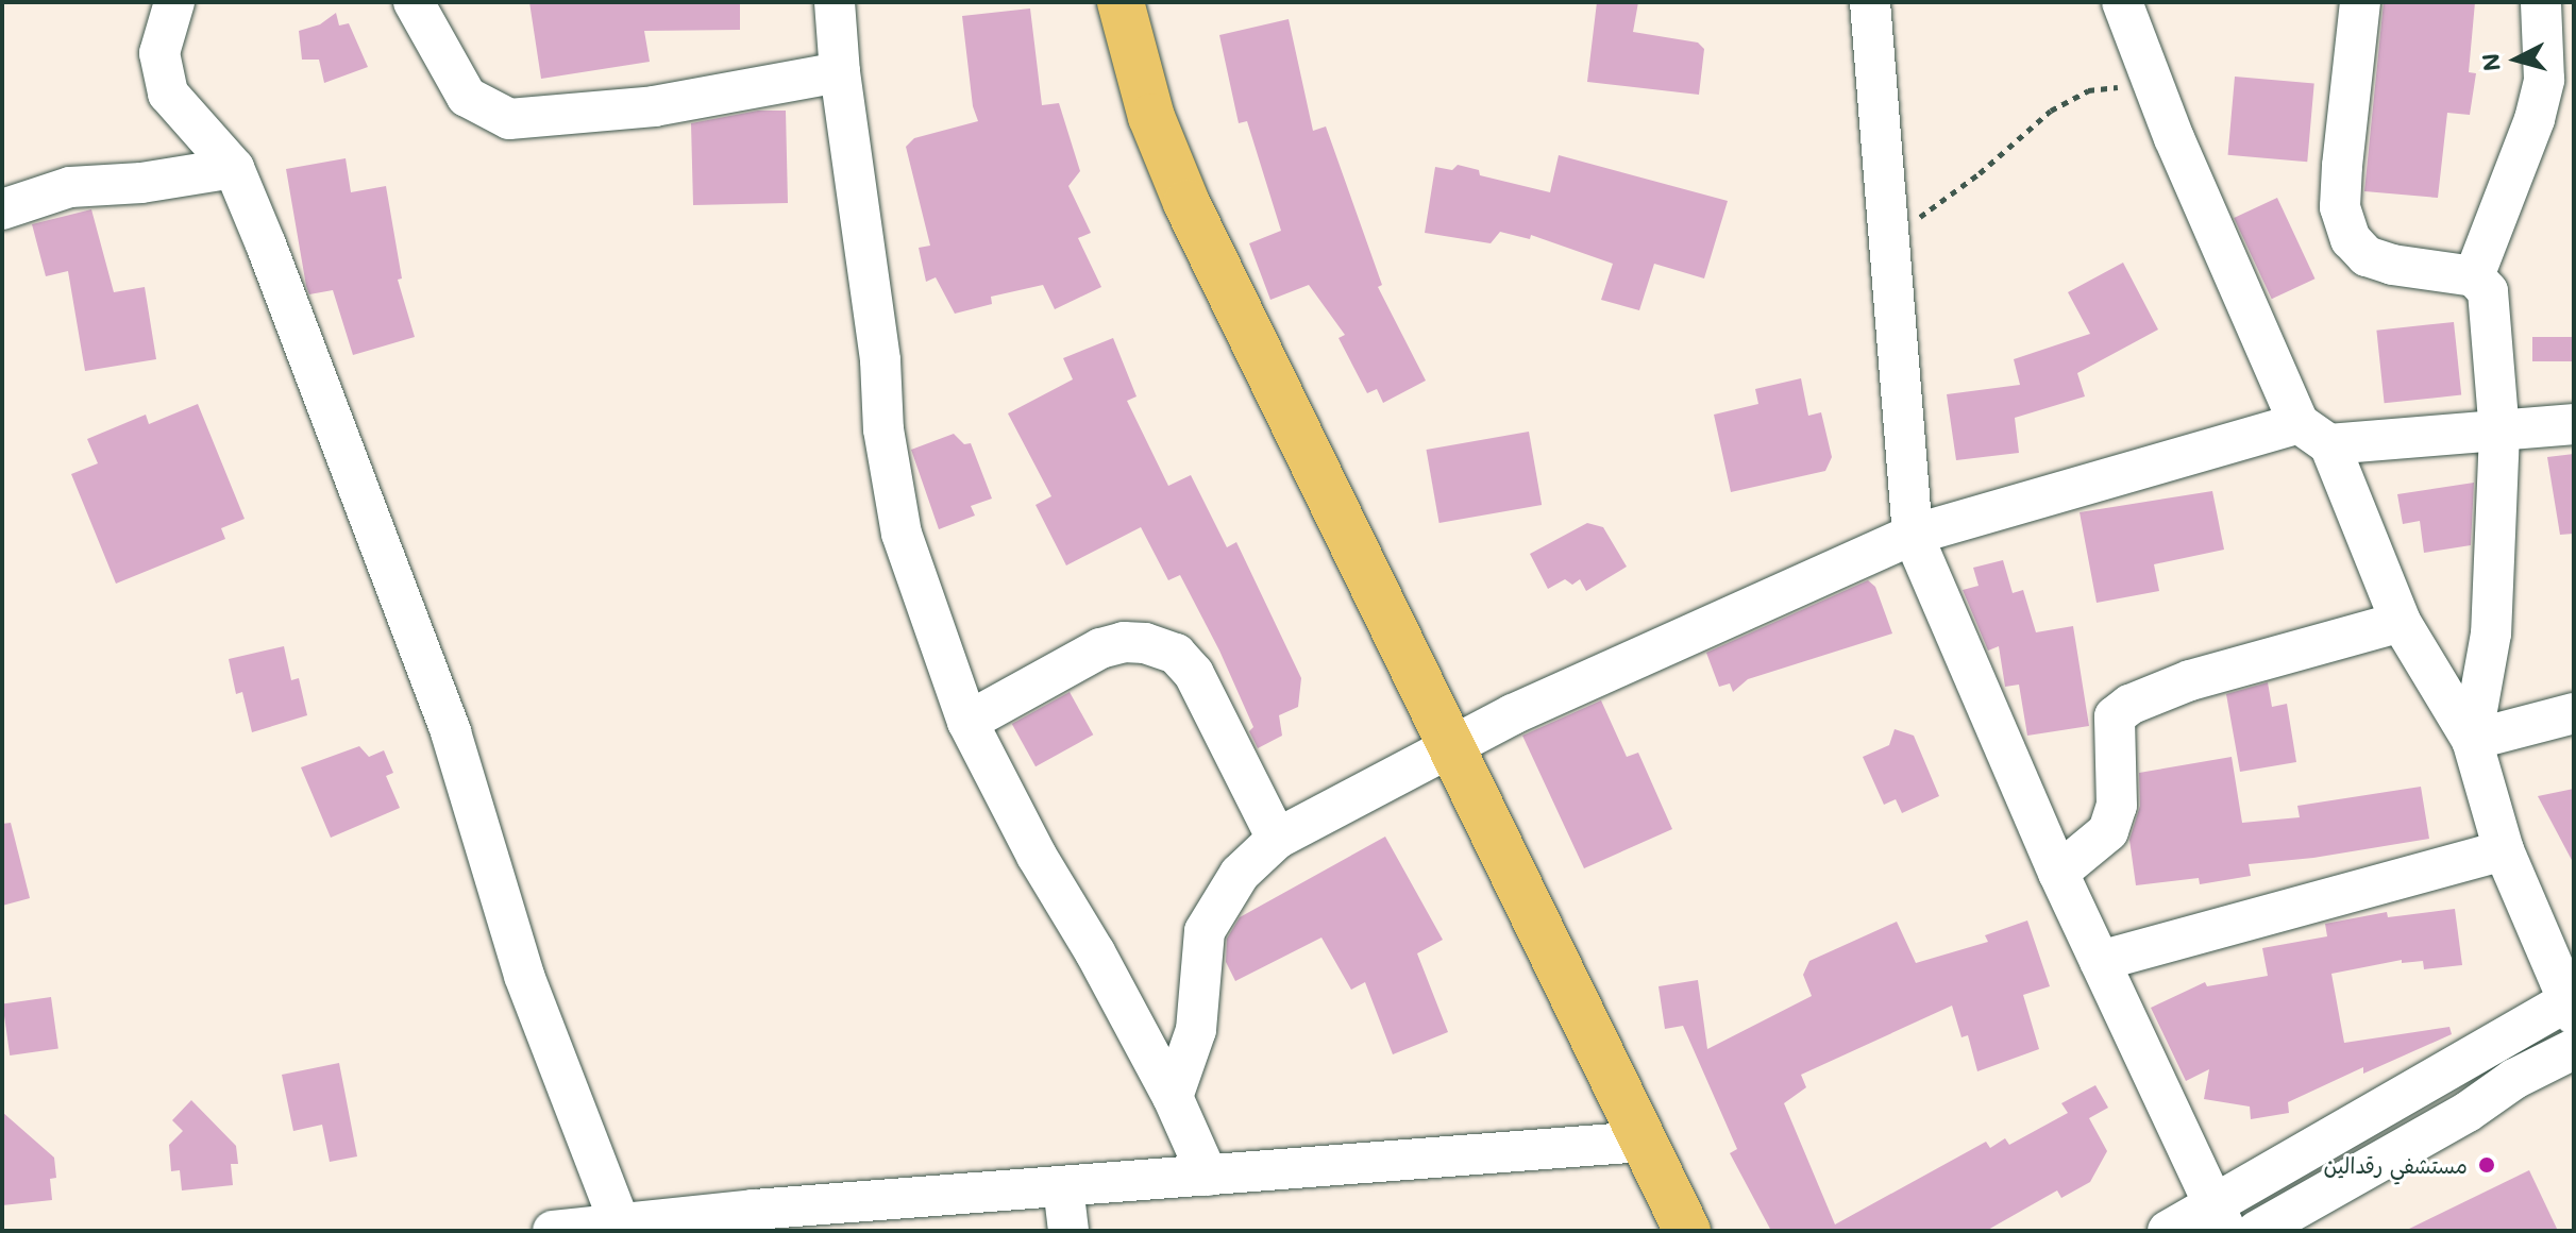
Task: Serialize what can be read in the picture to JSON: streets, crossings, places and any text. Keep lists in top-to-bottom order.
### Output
{
  "places": ["مستشفي رقدالين"],
  "north": "left"
}
